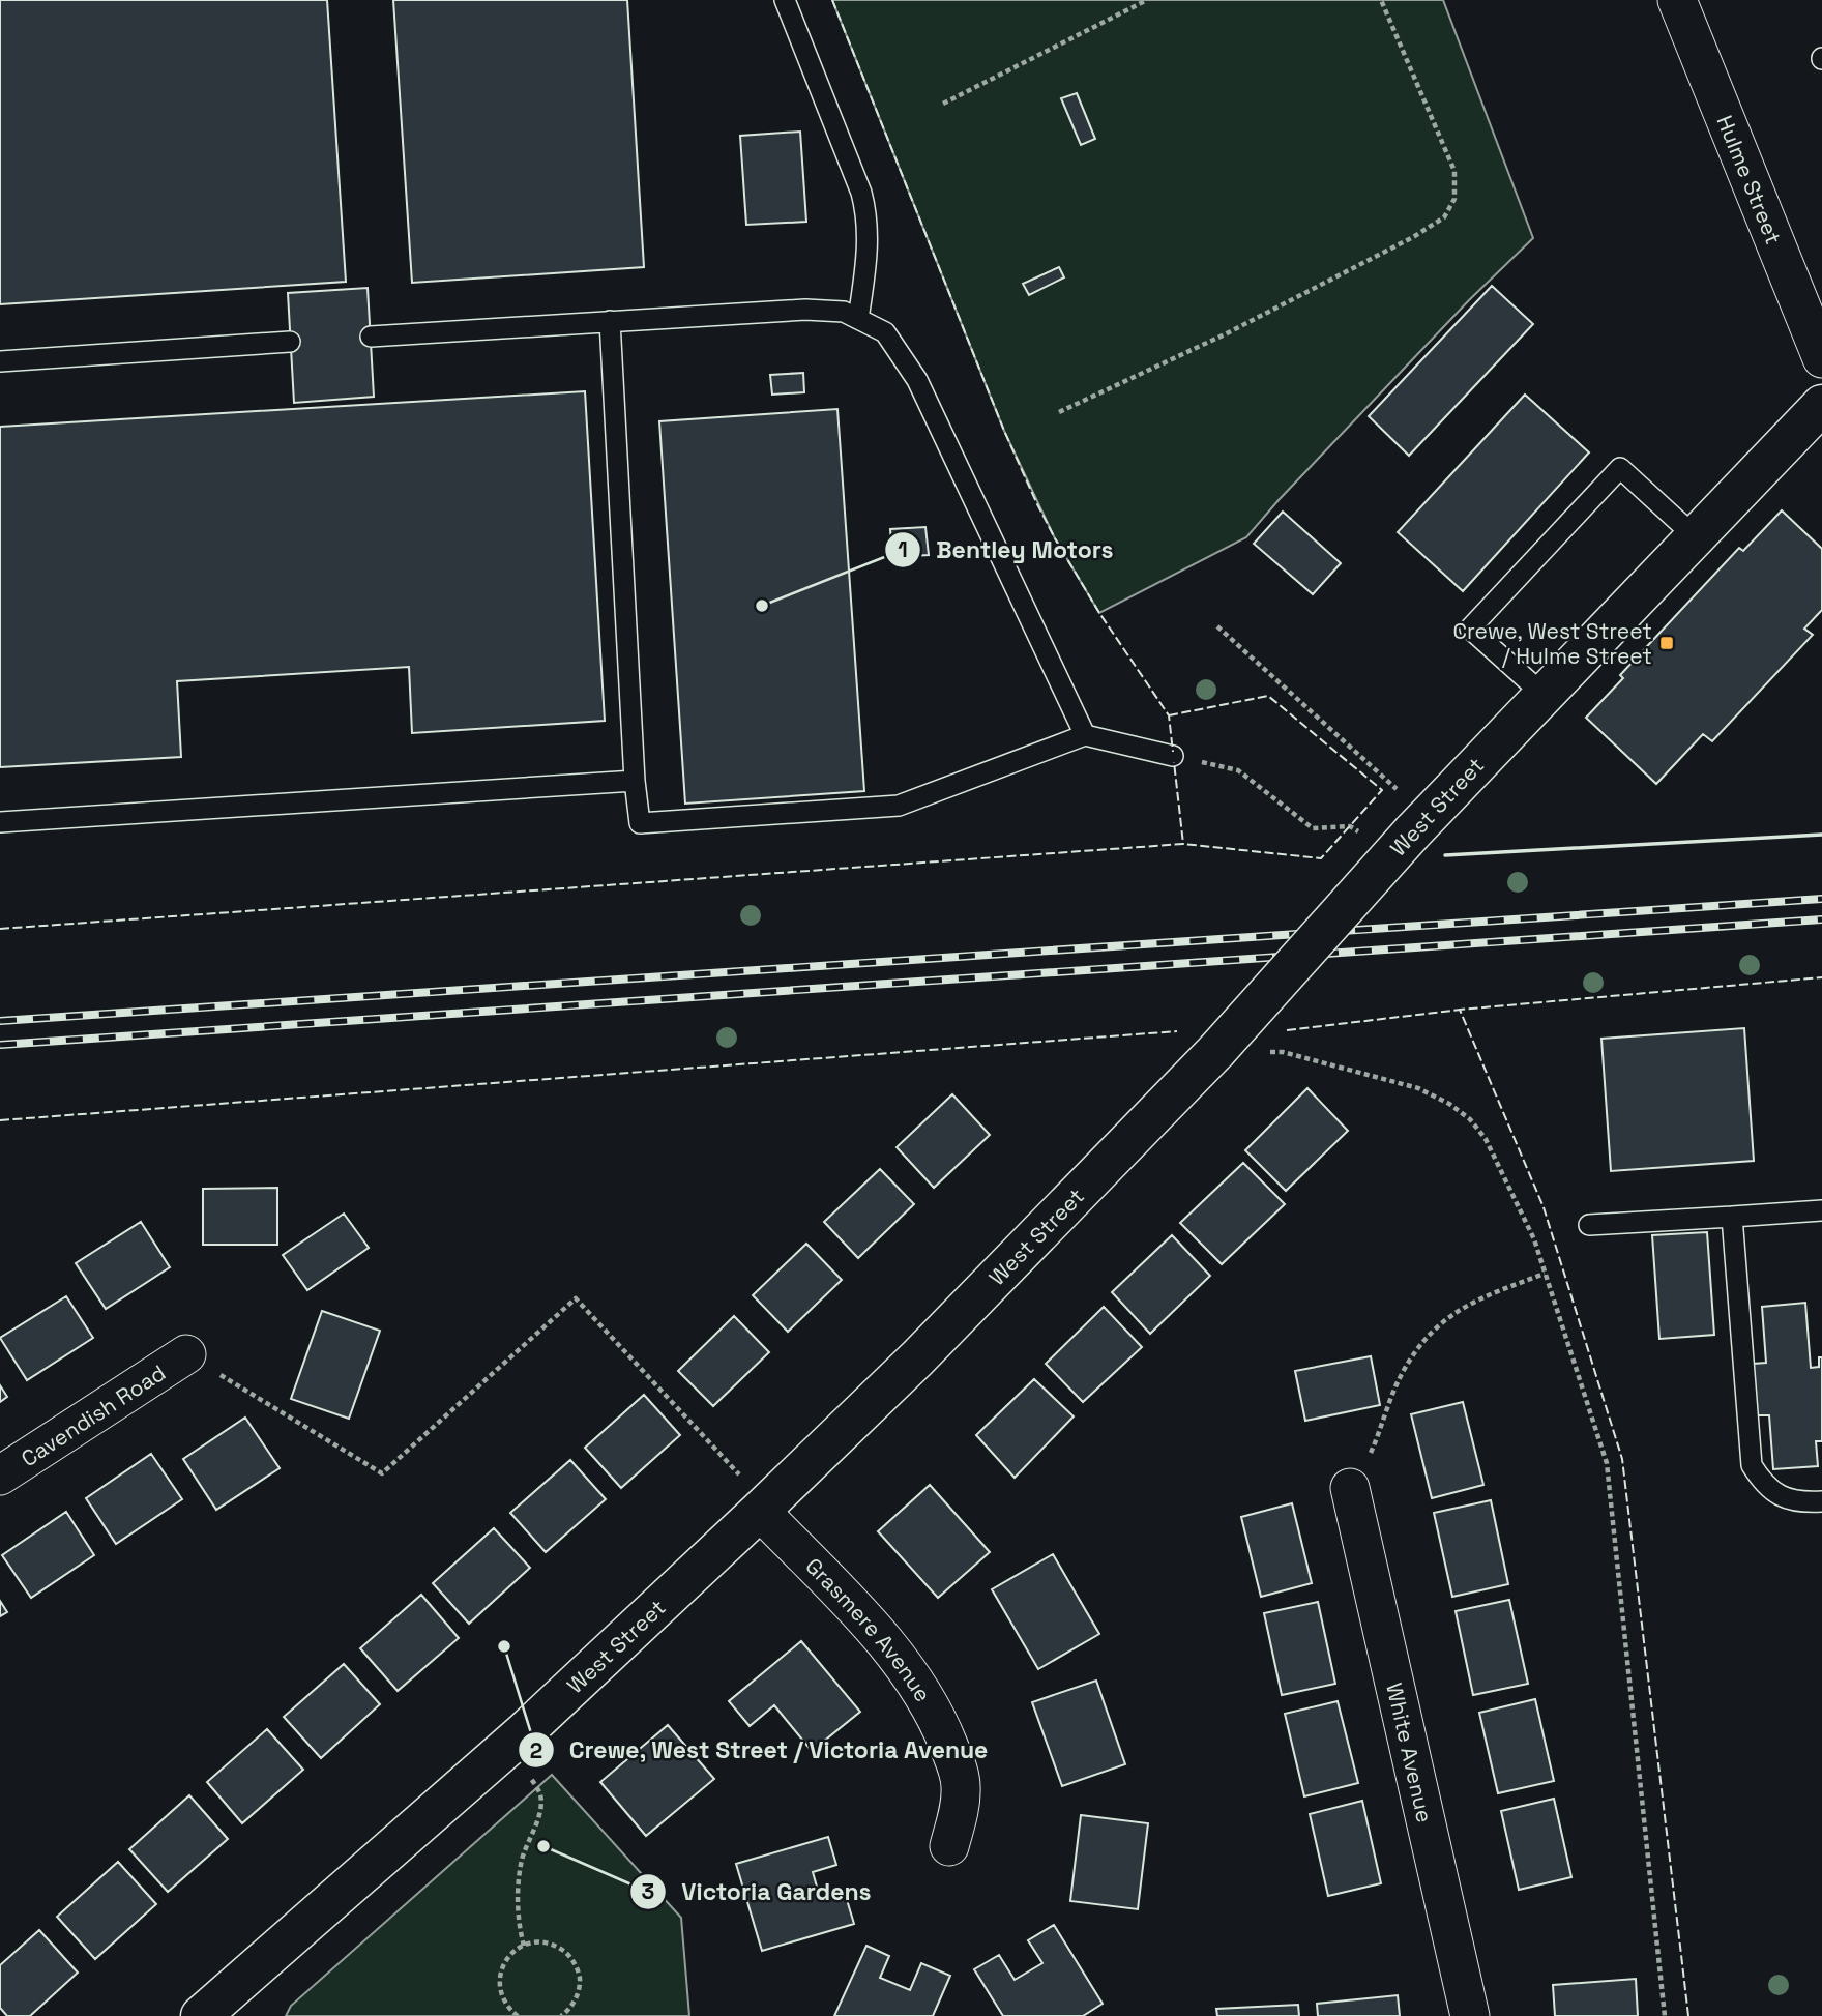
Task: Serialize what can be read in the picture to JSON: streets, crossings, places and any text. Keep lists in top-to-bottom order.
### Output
{
  "streets": {
    "main road": ["West Street"],
    "street": [
      "Hulme Street",
      "Cavendish Road",
      "Grasmere Avenue",
      "White Avenue"
    ]
  },
  "crossings": [
    ["West Street", "Grasmere Avenue"]
  ],
  "places": {
    "other": ["Bentley Motors", "Crewe, West Street / Victoria Avenue", "Victoria Gardens"],
    "transit": ["Crewe, West Street / Hulme Street"]
  }
}
